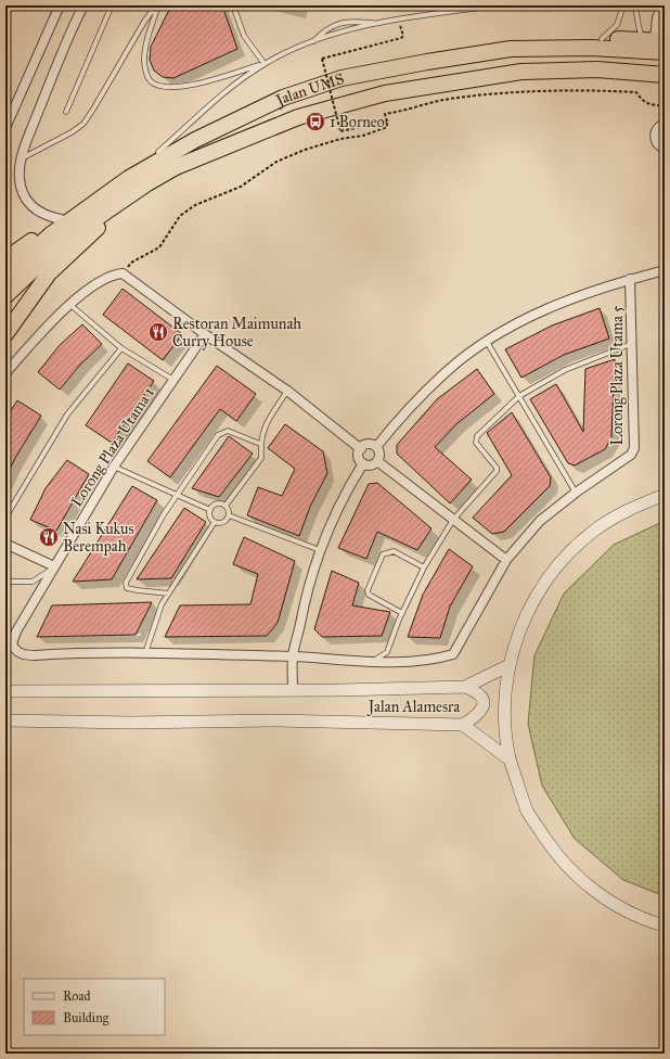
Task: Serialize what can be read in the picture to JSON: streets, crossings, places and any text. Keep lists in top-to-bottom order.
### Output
{
  "streets": {
    "highway": ["Jalan UMS"],
    "street": ["Lorong Plaza Utama 5", "Lorong Plaza Utama 1", "Jalan Alamesra"]
  },
  "crossings": [
    ["Lorong Plaza Utama 5", "Lorong Plaza Utama 1"]
  ],
  "places": {
    "bus stop": ["1 Borneo"],
    "restaurant": ["Restoran Maimunah Curry House", "Nasi Kukus Berempah"]
  },
  "legend": ["Road", "Building"]
}
